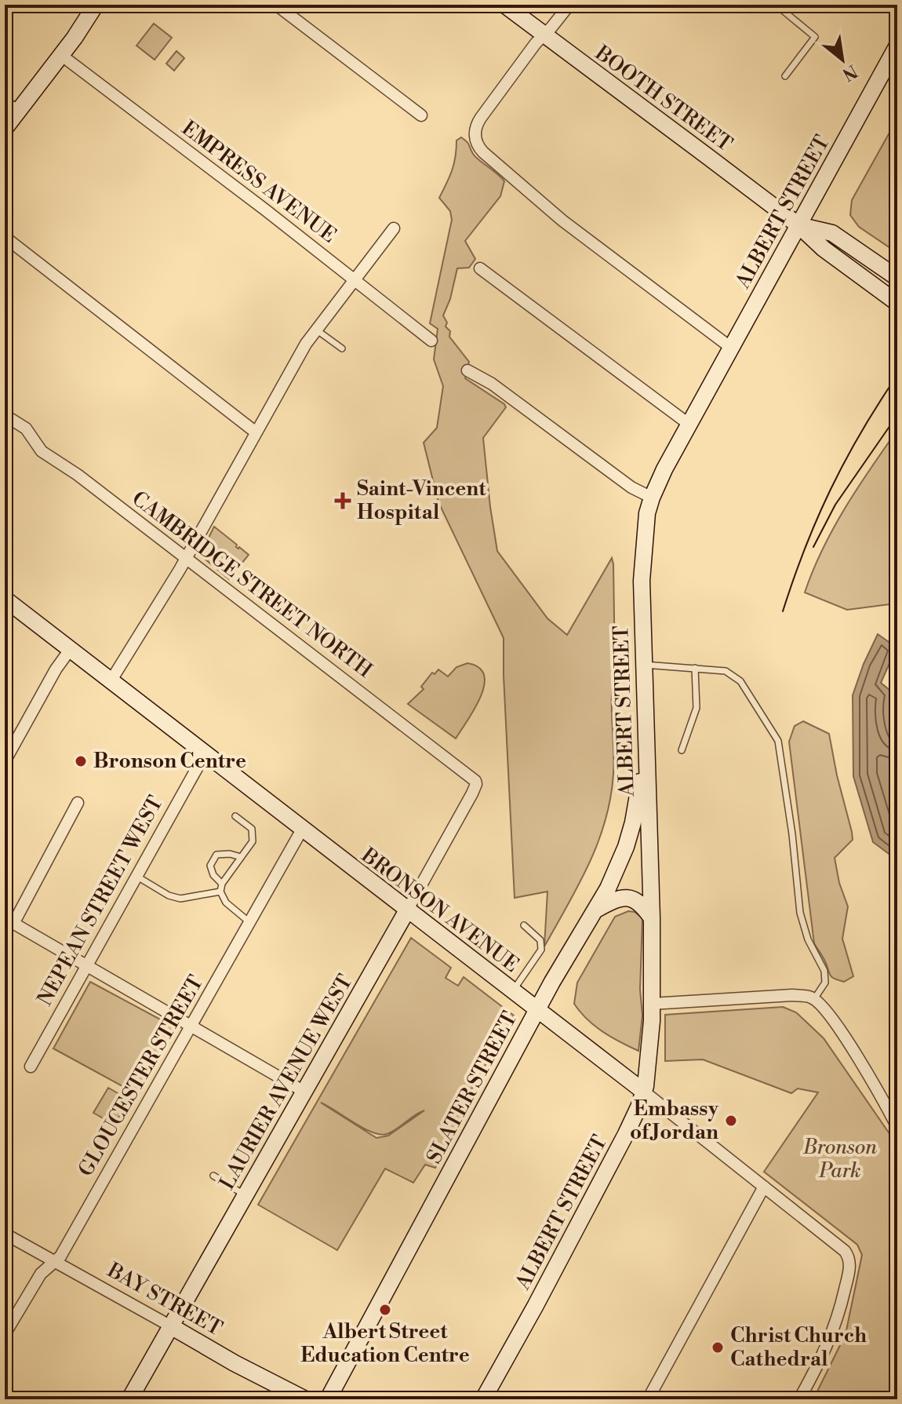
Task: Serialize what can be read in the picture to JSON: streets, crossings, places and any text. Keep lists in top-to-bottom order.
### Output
{
  "streets": {
    "main road": [
      "BOOTH STREET",
      "ALBERT STREET",
      "BRONSON AVENUE",
      "LAURIER AVENUE WEST",
      "SLATER STREET",
      "BAY STREET"
    ],
    "street": [
      "EMPRESS AVENUE",
      "CAMBRIDGE STREET NORTH",
      "NEPEAN STREET WEST",
      "GLOUCESTER STREET"
    ]
  },
  "crossings": [
    ["BOOTH STREET", "ALBERT STREET"],
    ["ALBERT STREET", "BRONSON AVENUE"],
    ["ALBERT STREET", "SLATER STREET"],
    ["CAMBRIDGE STREET NORTH", "LAURIER AVENUE WEST"],
    ["NEPEAN STREET WEST", "BRONSON AVENUE"],
    ["BRONSON AVENUE", "GLOUCESTER STREET"],
    ["BRONSON AVENUE", "LAURIER AVENUE WEST"],
    ["BRONSON AVENUE", "SLATER STREET"],
    ["GLOUCESTER STREET", "BAY STREET"],
    ["LAURIER AVENUE WEST", "BAY STREET"]
  ],
  "parks": ["Bronson Park"],
  "places": {
    "health": ["Saint-Vincent Hospital"],
    "other": [
      "Bronson Centre",
      "Embassy of Jordan",
      "Albert Street Education Centre",
      "Christ Church Cathedral"
    ]
  },
  "north": "bottom right"
}
